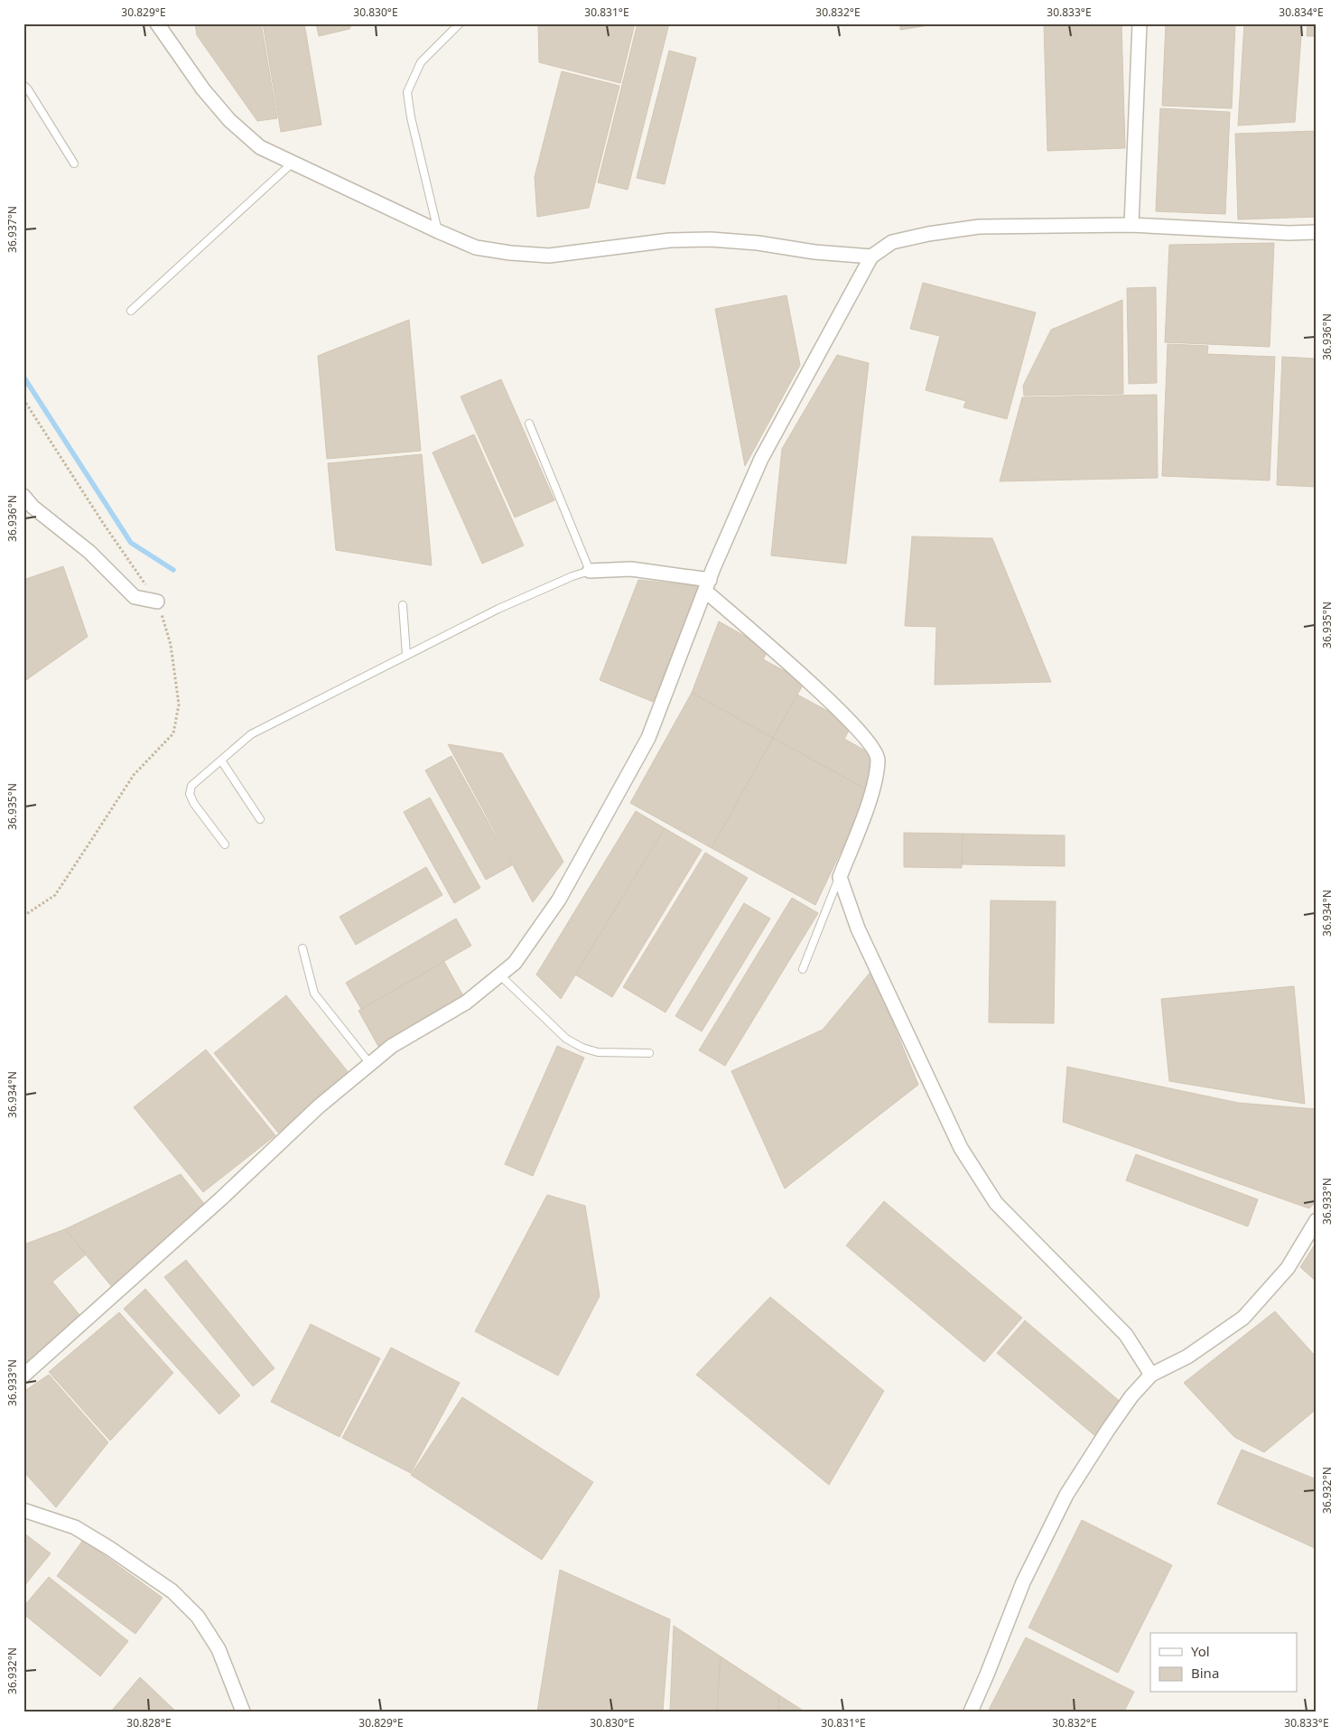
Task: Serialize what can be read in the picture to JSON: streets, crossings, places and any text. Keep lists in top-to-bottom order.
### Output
{
  "legend": ["Yol", "Bina"],
  "coordinates": [
    "30.829°E",
    "30.830°E",
    "30.831°E",
    "30.832°E",
    "30.833°E",
    "30.834°E",
    "36.937°N",
    "36.936°N",
    "36.935°N",
    "36.934°N",
    "36.933°N",
    "36.932°N",
    "30.828°E"
  ]
}
